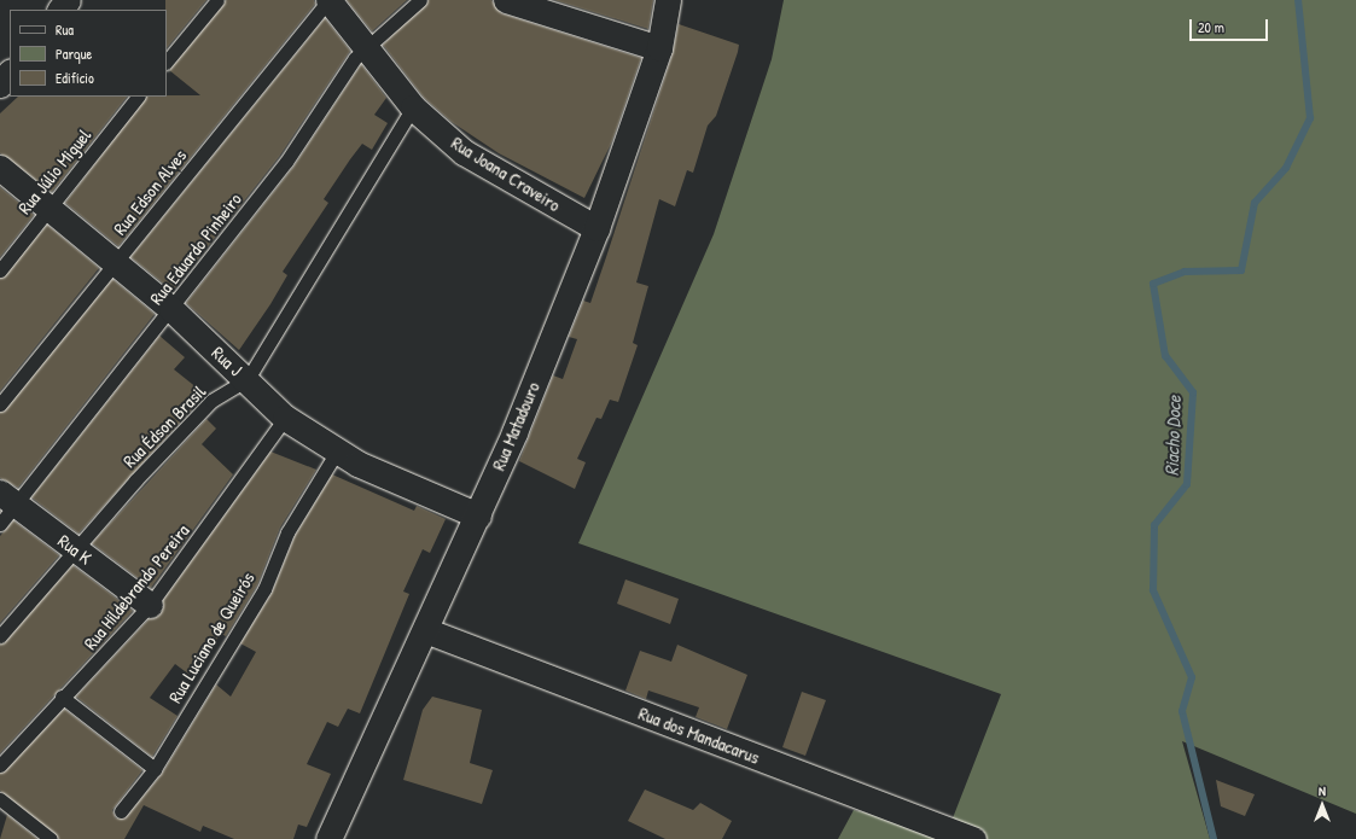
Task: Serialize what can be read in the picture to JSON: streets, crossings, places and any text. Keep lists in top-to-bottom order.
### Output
{
  "streets": {
    "street": [
      "Rua Joana Craveiro",
      "Rua J",
      "Rua Matadouro",
      "Rua K",
      "Rua dos Mandacarus"
    ],
    "lane": [
      "Rua Júlio Miguel",
      "Rua Edson Alves",
      "Rua Eduardo Pinheiro",
      "Rua Édson Brasil",
      "Rua Hildebrando Pereira",
      "Rua Luciano de Queirós"
    ]
  },
  "crossings": [
    ["Rua Júlio Miguel", "Rua J"],
    ["Rua Joana Craveiro", "Rua Edson Alves"],
    ["Rua Joana Craveiro", "Rua Eduardo Pinheiro"],
    ["Rua Joana Craveiro", "Rua Édson Brasil"],
    ["Rua Joana Craveiro", "Rua Matadouro"],
    ["Rua Edson Alves", "Rua J"],
    ["Rua Eduardo Pinheiro", "Rua J"],
    ["Rua Eduardo Pinheiro", "Rua K"],
    ["Rua J", "Rua Édson Brasil"],
    ["Rua J", "Rua Matadouro"],
    ["Rua J", "Rua Hildebrando Pereira"],
    ["Rua J", "Rua Luciano de Queirós"],
    ["Rua Édson Brasil", "Rua K"],
    ["Rua Matadouro", "Rua dos Mandacarus"],
    ["Rua K", "Rua Hildebrando Pereira"]
  ],
  "water": ["Riacho Doce"],
  "legend": ["Rua", "Parque", "Edifício"],
  "scale_bar": "20 m",
  "north": "top"
}
